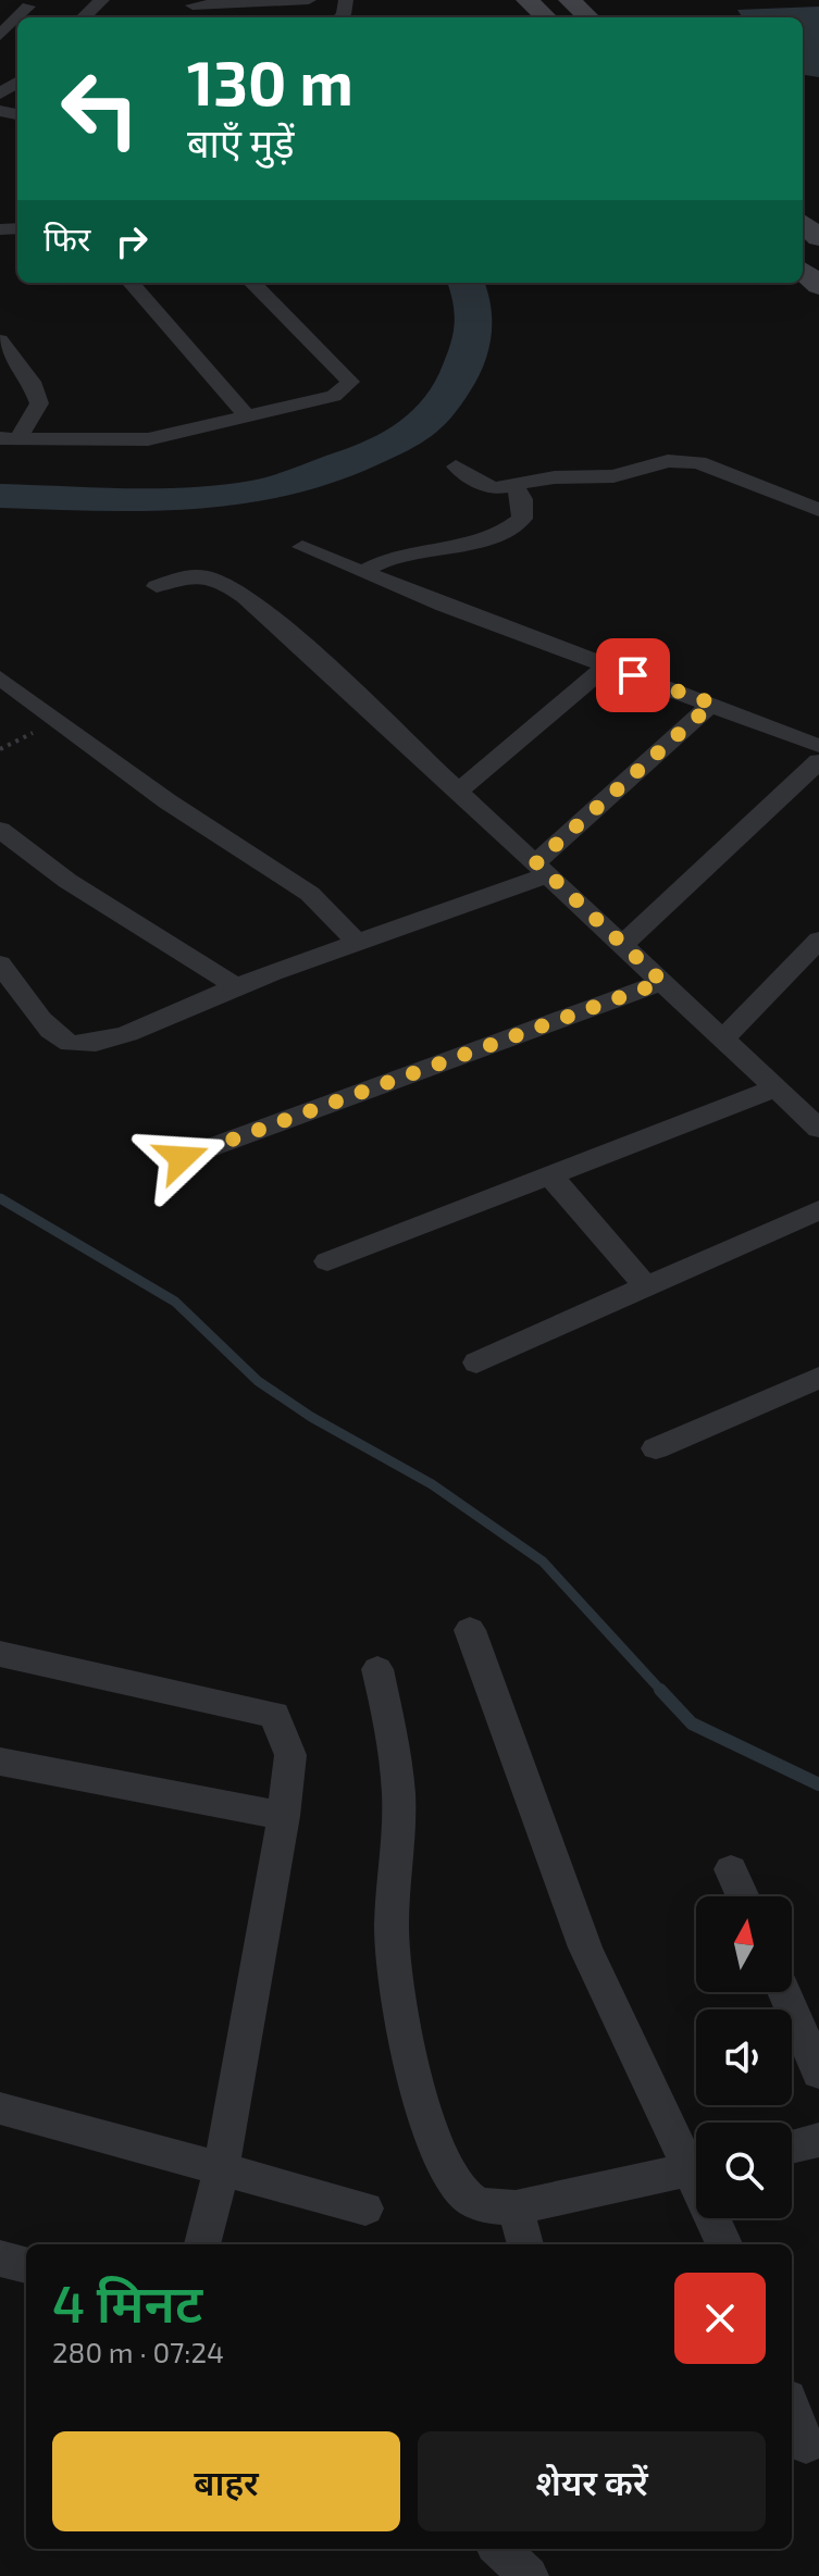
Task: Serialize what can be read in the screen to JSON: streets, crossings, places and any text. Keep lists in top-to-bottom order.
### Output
{
  "north": "top",
  "page": {
    "turn": ["130 m", "बाएँ मुड़ें"],
    "then": "फिर",
    "heading": ["4 मिनट", "280 m · 07:24"],
    "buttons": ["बाहर", "शेयर करें"]
  }
}
